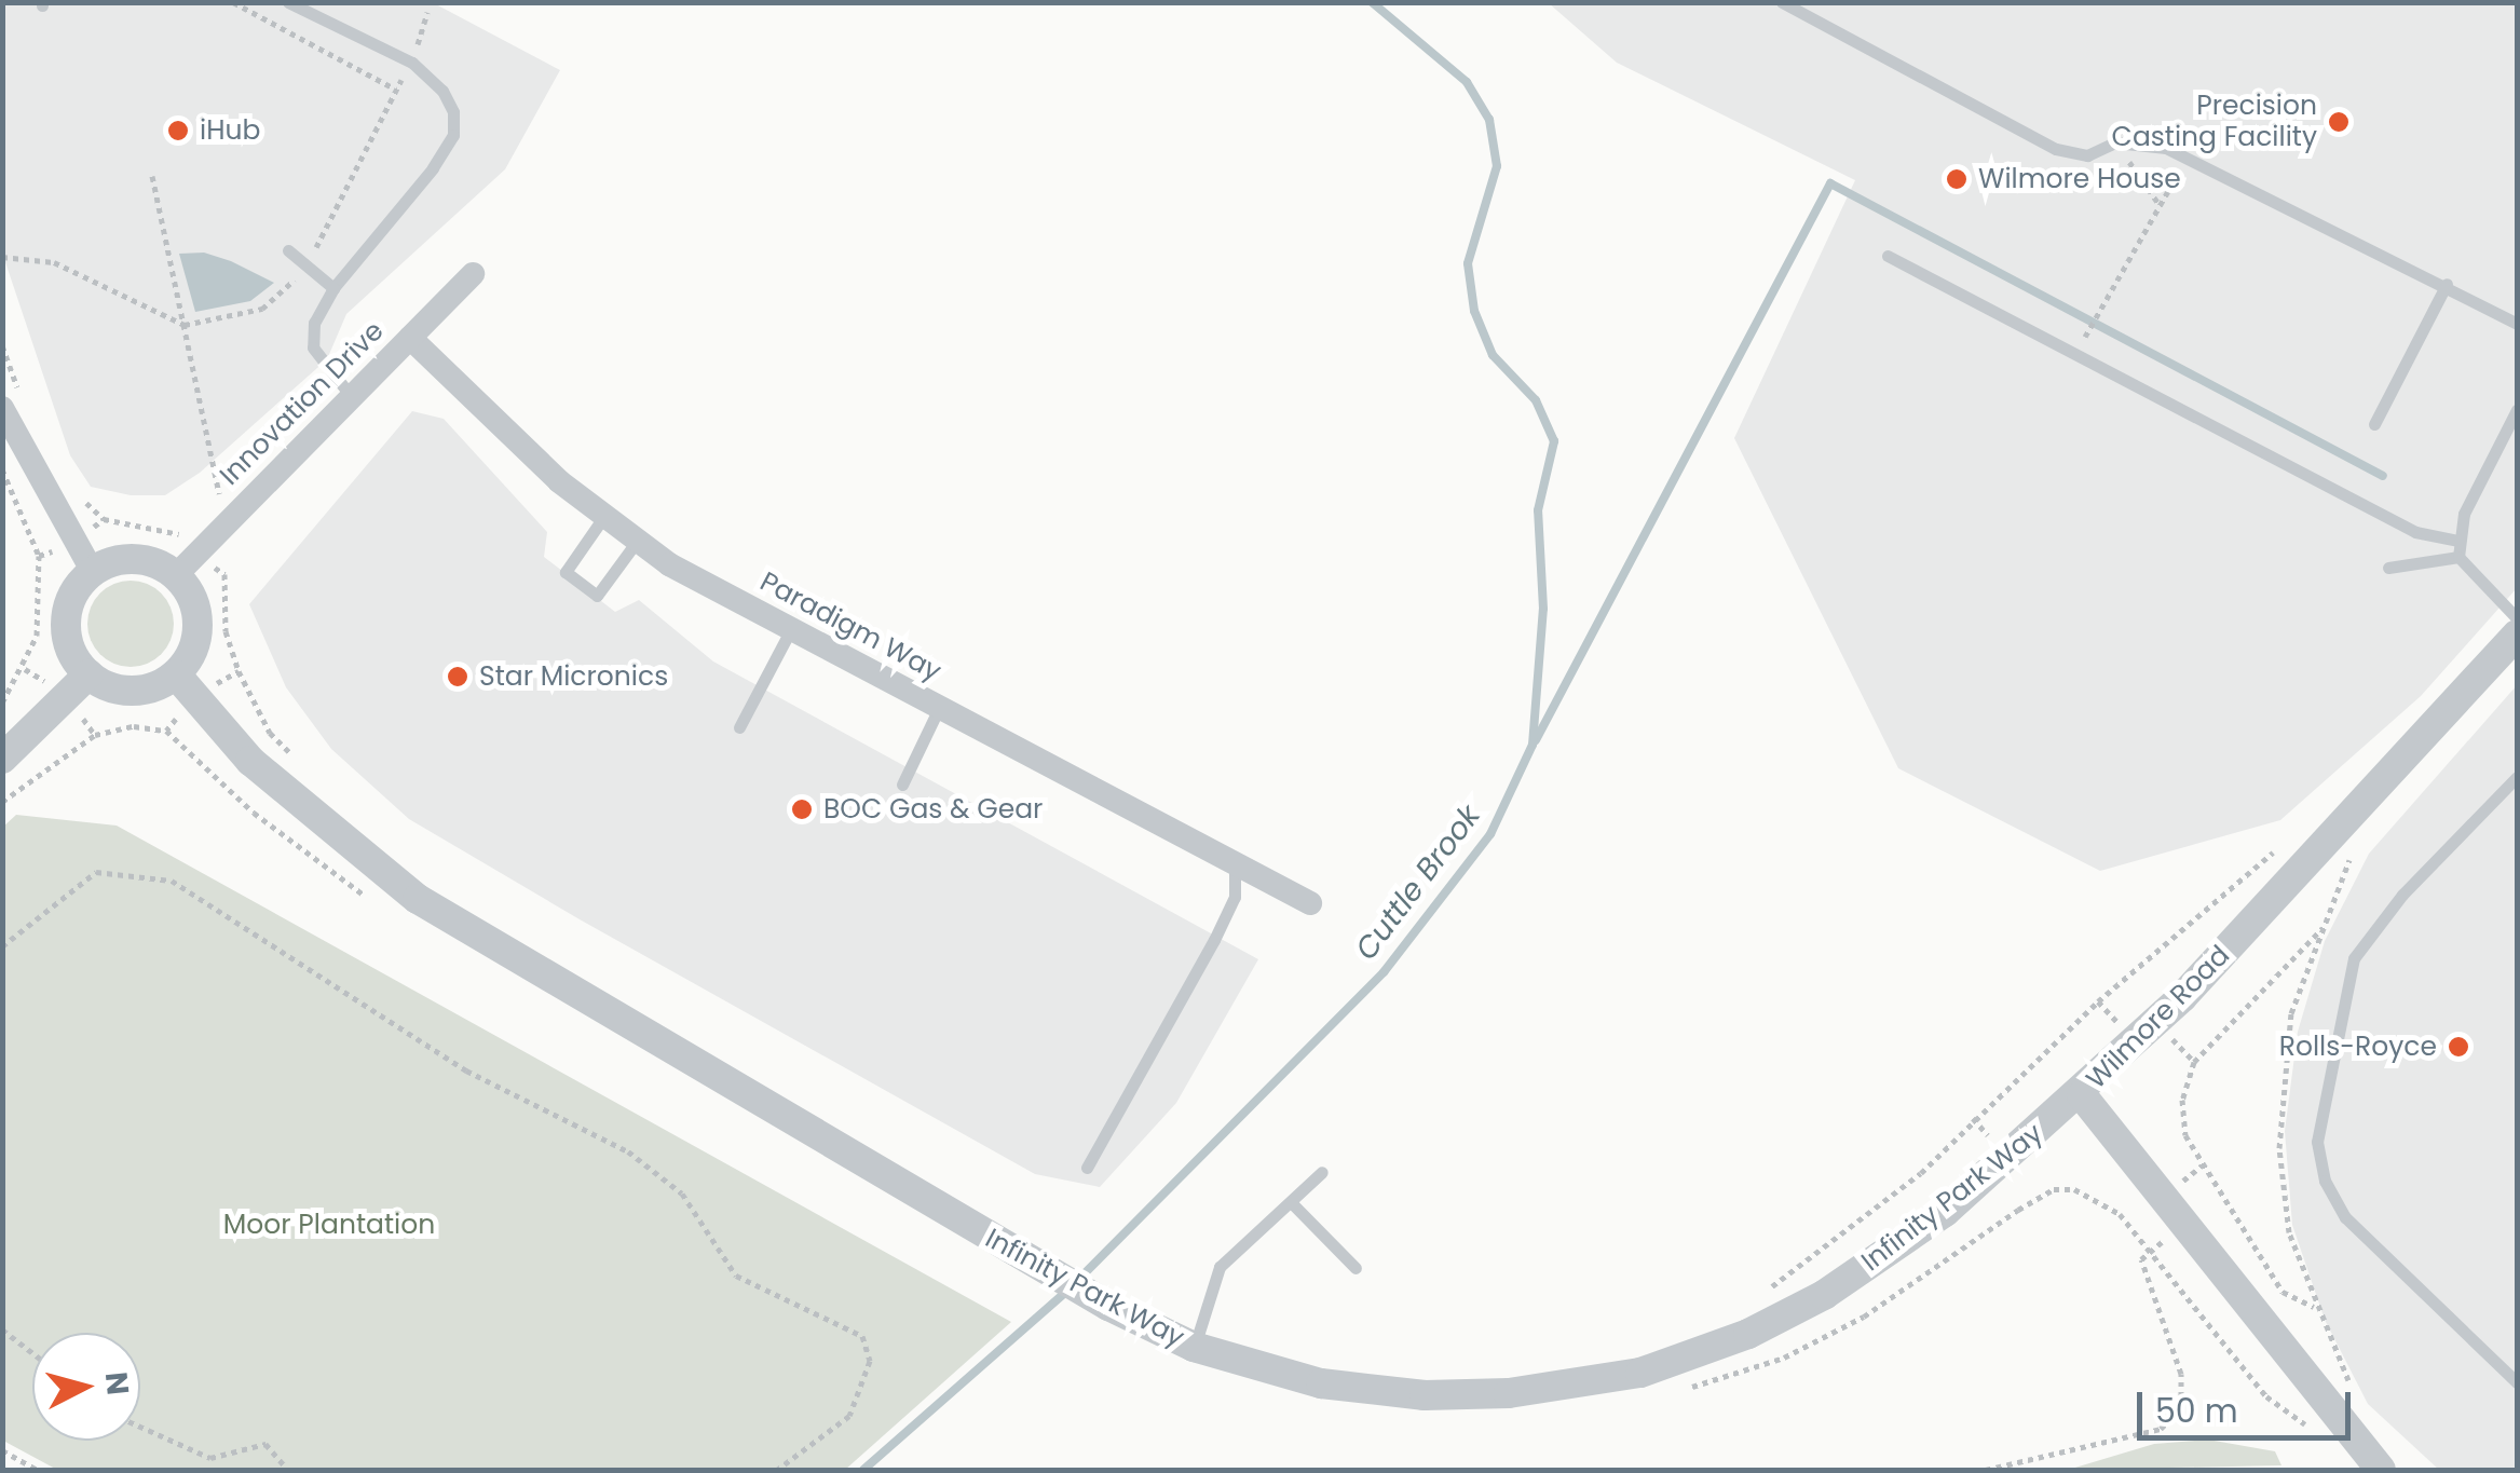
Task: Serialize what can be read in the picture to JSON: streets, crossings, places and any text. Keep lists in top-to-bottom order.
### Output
{
  "streets": {
    "street": [
      "Innovation Drive",
      "Paradigm Way",
      "Wilmore Road",
      "Infinity Park Way"
    ]
  },
  "crossings": [
    ["Innovation Drive", "Paradigm Way"],
    ["Innovation Drive", "Infinity Park Way"],
    ["Wilmore Road", "Infinity Park Way"]
  ],
  "water": ["Cuttle Brook"],
  "parks": ["Moor Plantation"],
  "places": [
    "Precision Casting Facility",
    "iHub",
    "Wilmore House",
    "Star Micronics",
    "BOC Gas & Gear",
    "Rolls-Royce"
  ],
  "scale_bar": "50 m",
  "north": "right"
}
